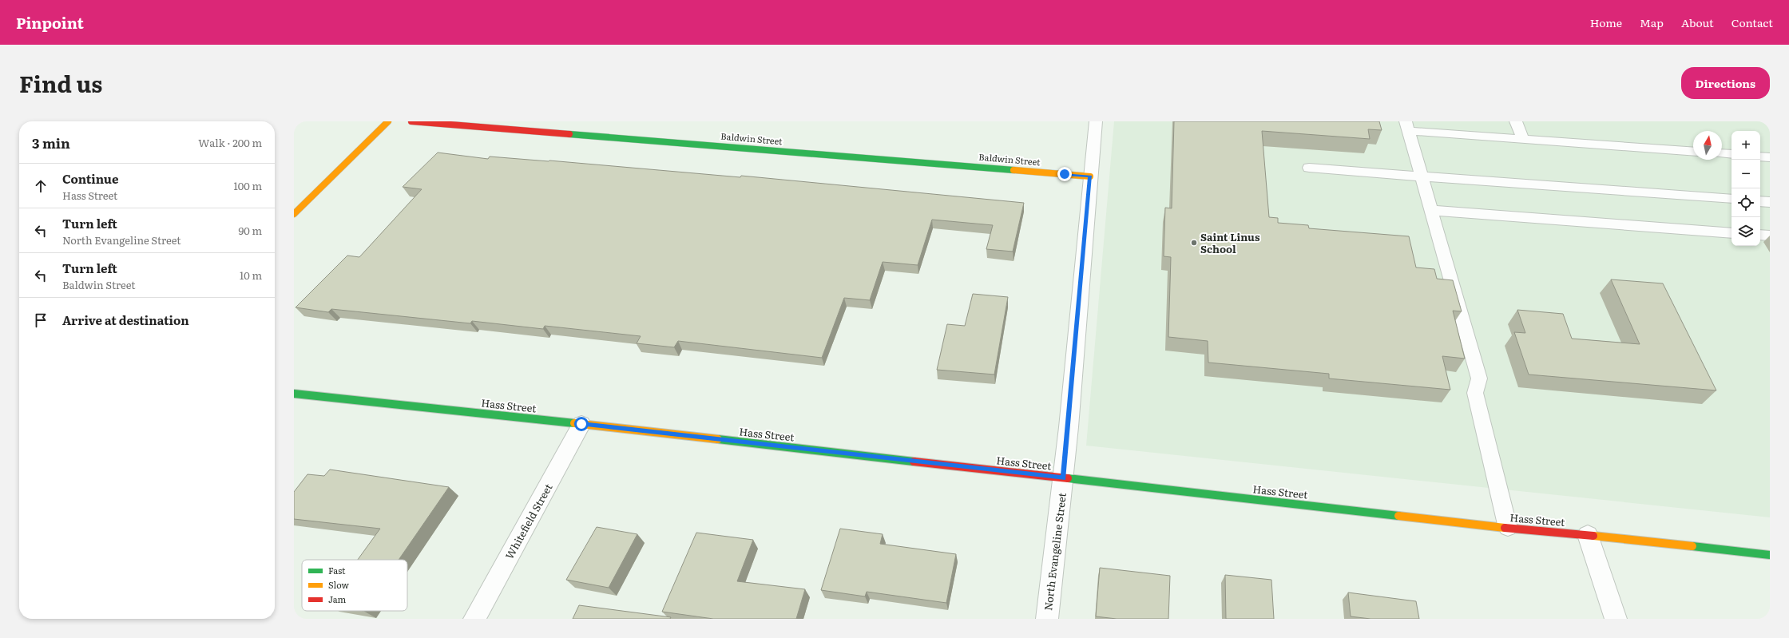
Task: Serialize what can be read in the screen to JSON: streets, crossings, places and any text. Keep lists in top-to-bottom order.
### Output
{
  "streets": {
    "street": [
      "Baldwin Street",
      "Hass Street",
      "Whitefield Street",
      "North Evangeline Street"
    ]
  },
  "crossings": [
    ["Baldwin Street", "North Evangeline Street"],
    ["Hass Street", "Whitefield Street"],
    ["Hass Street", "North Evangeline Street"]
  ],
  "places": ["Saint Linus School"],
  "legend": ["Fast", "Slow", "Jam"],
  "north": "top",
  "page": {
    "header": "Pinpoint",
    "nav": [
      "Home",
      "Map",
      "About",
      "Contact"
    ],
    "title": "Find us",
    "buttons": "Directions",
    "heading": ["3 min", "Walk · 200 m"],
    "map_buttons": ["+", "−"],
    "list": [
      ["Continue", "Hass Street", "100 m"],
      ["Turn left", "North Evangeline Street", "90 m"],
      ["Turn left", "Baldwin Street", "10 m"],
      "Arrive at destination"
    ]
  }
}
